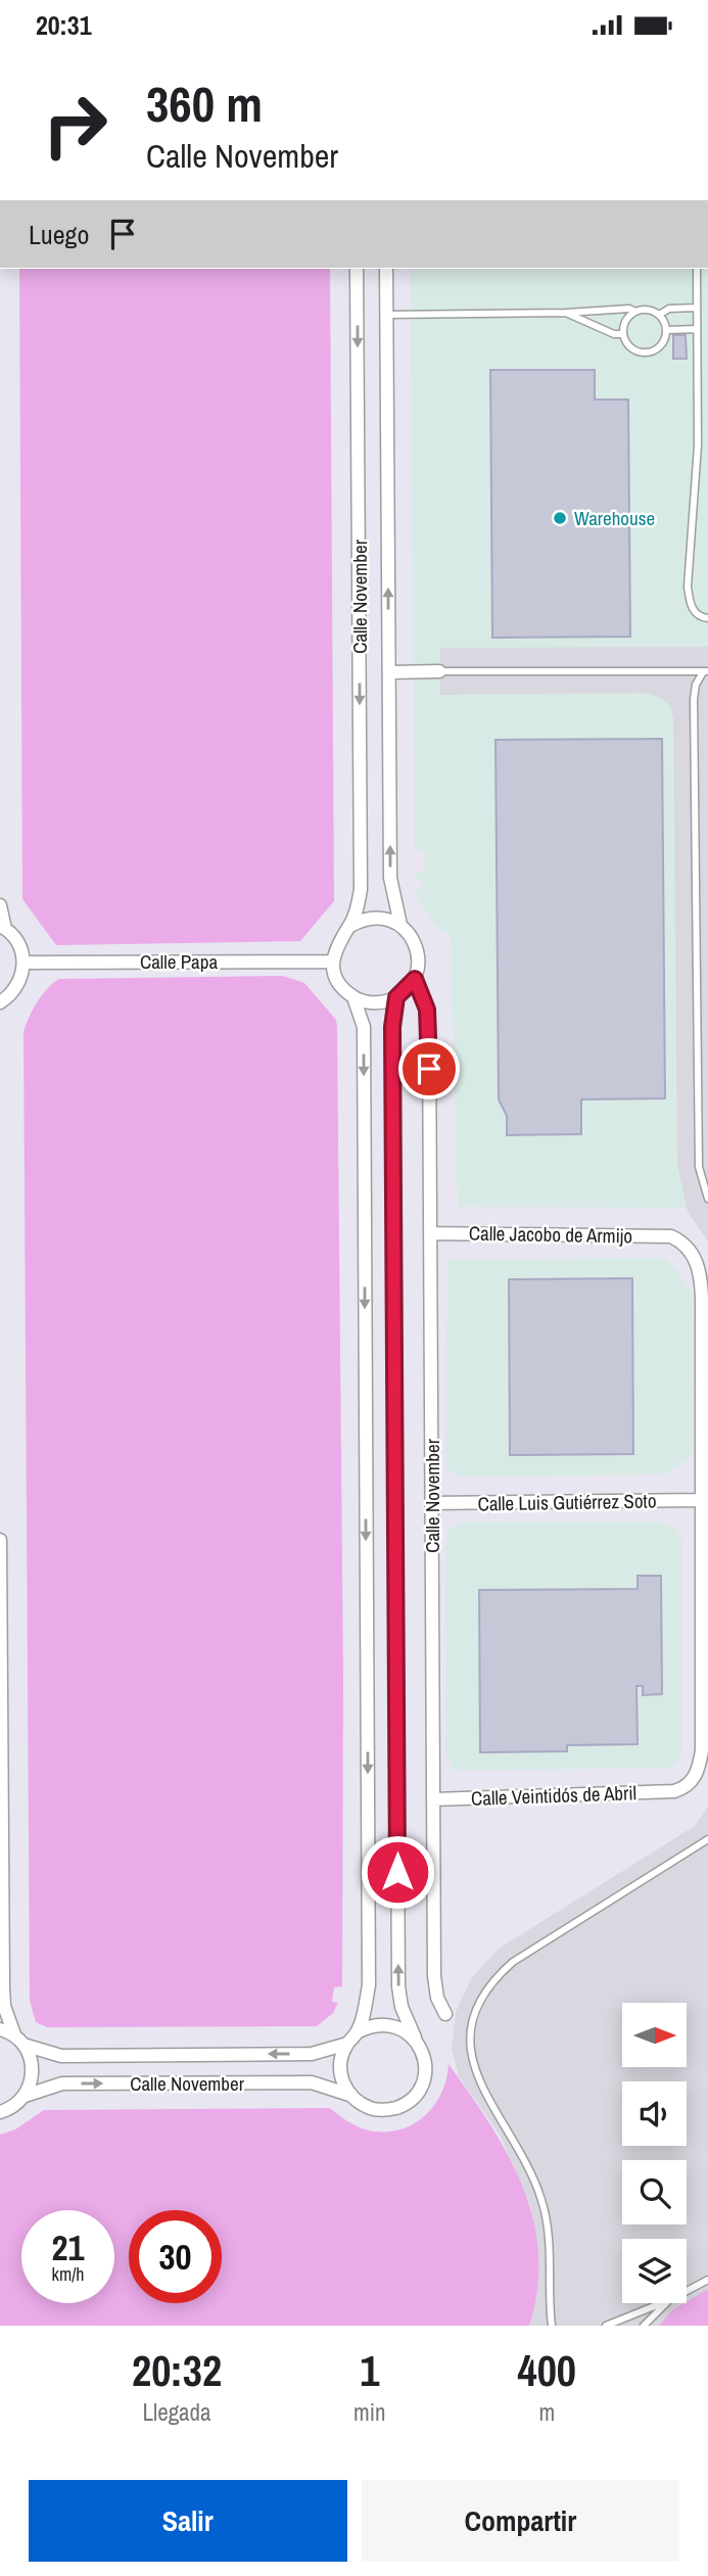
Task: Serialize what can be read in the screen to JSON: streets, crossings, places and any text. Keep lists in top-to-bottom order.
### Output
{
  "streets": {
    "street": [
      "Calle November",
      "Calle Papa",
      "Calle Jacobo de Armijo",
      "Calle Luis Gutiérrez Soto",
      "Calle Veintidós de Abril"
    ]
  },
  "crossings": [
    ["Calle November", "Calle Papa"],
    ["Calle November", "Calle Jacobo de Armijo"],
    ["Calle November", "Calle Luis Gutiérrez Soto"],
    ["Calle November", "Calle Veintidós de Abril"],
    ["Calle Jacobo de Armijo", "Calle Luis Gutiérrez Soto"],
    ["Calle Jacobo de Armijo", "Calle Veintidós de Abril"],
    ["Calle Luis Gutiérrez Soto", "Calle Veintidós de Abril"]
  ],
  "places": ["Warehouse"],
  "north": "right",
  "page": {
    "status": "20:31",
    "turn": ["360 m", "Calle November"],
    "then": "Luego",
    "speed": "21 km/h",
    "limit": "30",
    "eta": [
      "20:32",
      "Llegada",
      "1",
      "min",
      "400",
      "m"
    ],
    "buttons": ["Salir", "Compartir"]
  }
}
